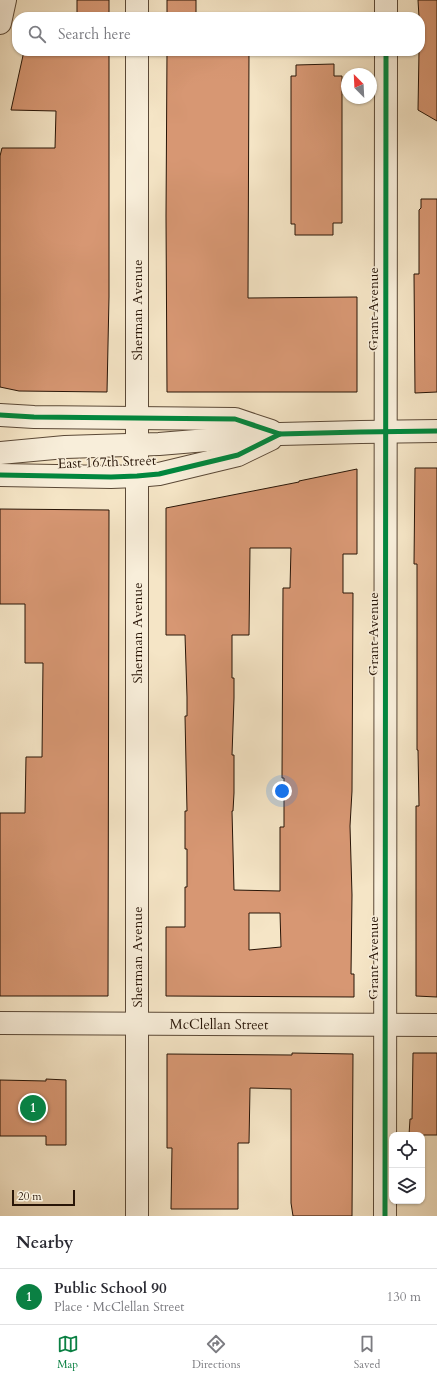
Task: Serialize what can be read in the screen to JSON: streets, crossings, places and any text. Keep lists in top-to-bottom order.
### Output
{
  "streets": {
    "street": [
      "Grant Avenue",
      "Sherman Avenue",
      "East 167th Street",
      "McClellan Street"
    ]
  },
  "crossings": [
    ["Grant Avenue", "East 167th Street"],
    ["Grant Avenue", "McClellan Street"],
    ["Sherman Avenue", "East 167th Street"],
    ["Sherman Avenue", "McClellan Street"]
  ],
  "scale_bar": "20 m",
  "north": "top left",
  "page": {
    "search": "Search here",
    "pins": "1",
    "scale": "20 m",
    "heading": "Nearby",
    "list": [
      {
        "mark": "1",
        "name": "Public School 90",
        "note": "Place · McClellan Street",
        "value": "130 m"
      }
    ],
    "nav": ["Map", "Directions", "Saved"]
  }
}
